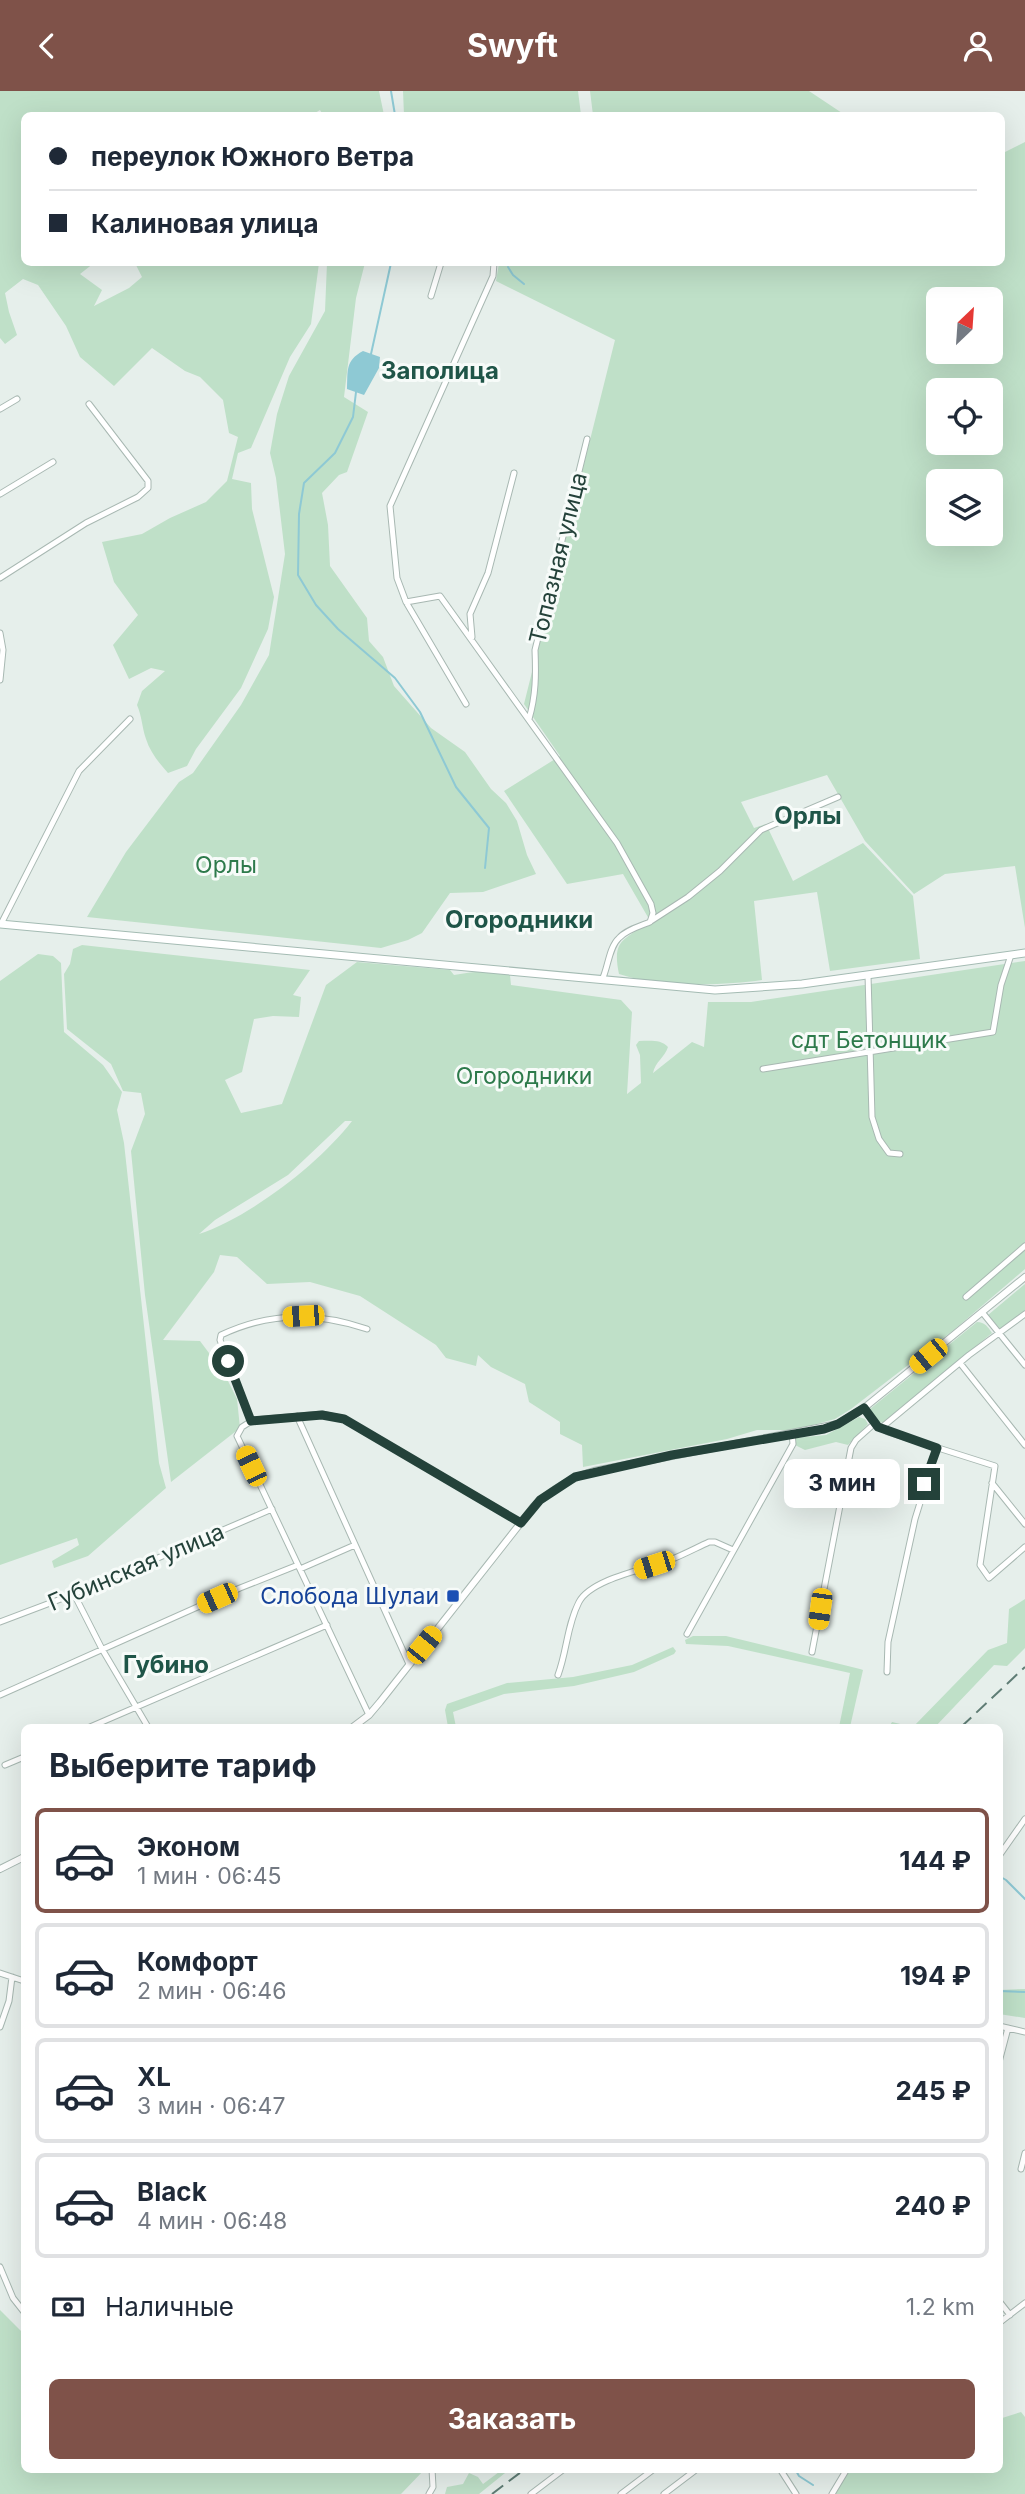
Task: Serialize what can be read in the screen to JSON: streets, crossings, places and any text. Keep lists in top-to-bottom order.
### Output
{
  "streets": {
    "street": ["Топазная улица", "Губинская улица"]
  },
  "districts": [
    "Заполица",
    "Орлы",
    "Огородники",
    "Губино"
  ],
  "parks": ["Орлы", "сдт Бетонщик", "Огородники"],
  "places": {
    "transit": ["Слобода Шулаи"]
  },
  "north": "top right",
  "page": {
    "header": "Swyft",
    "banner": ["переулок Южного Ветра", "Калиновая улица"],
    "bubble": "3 мин",
    "heading": "Выберите тариф",
    "list": [
      {
        "name": "Эконом",
        "note": "1 мин · 06:45",
        "value": "144 ₽"
      },
      {
        "name": "Комфорт",
        "note": "2 мин · 06:46",
        "value": "194 ₽"
      },
      {
        "name": "XL",
        "note": "3 мин · 06:47",
        "value": "245 ₽"
      },
      {
        "name": "Black",
        "note": "4 мин · 06:48",
        "value": "240 ₽"
      }
    ],
    "pay": ["Наличные", "1.2 km"],
    "buttons": "Заказать"
  }
}
